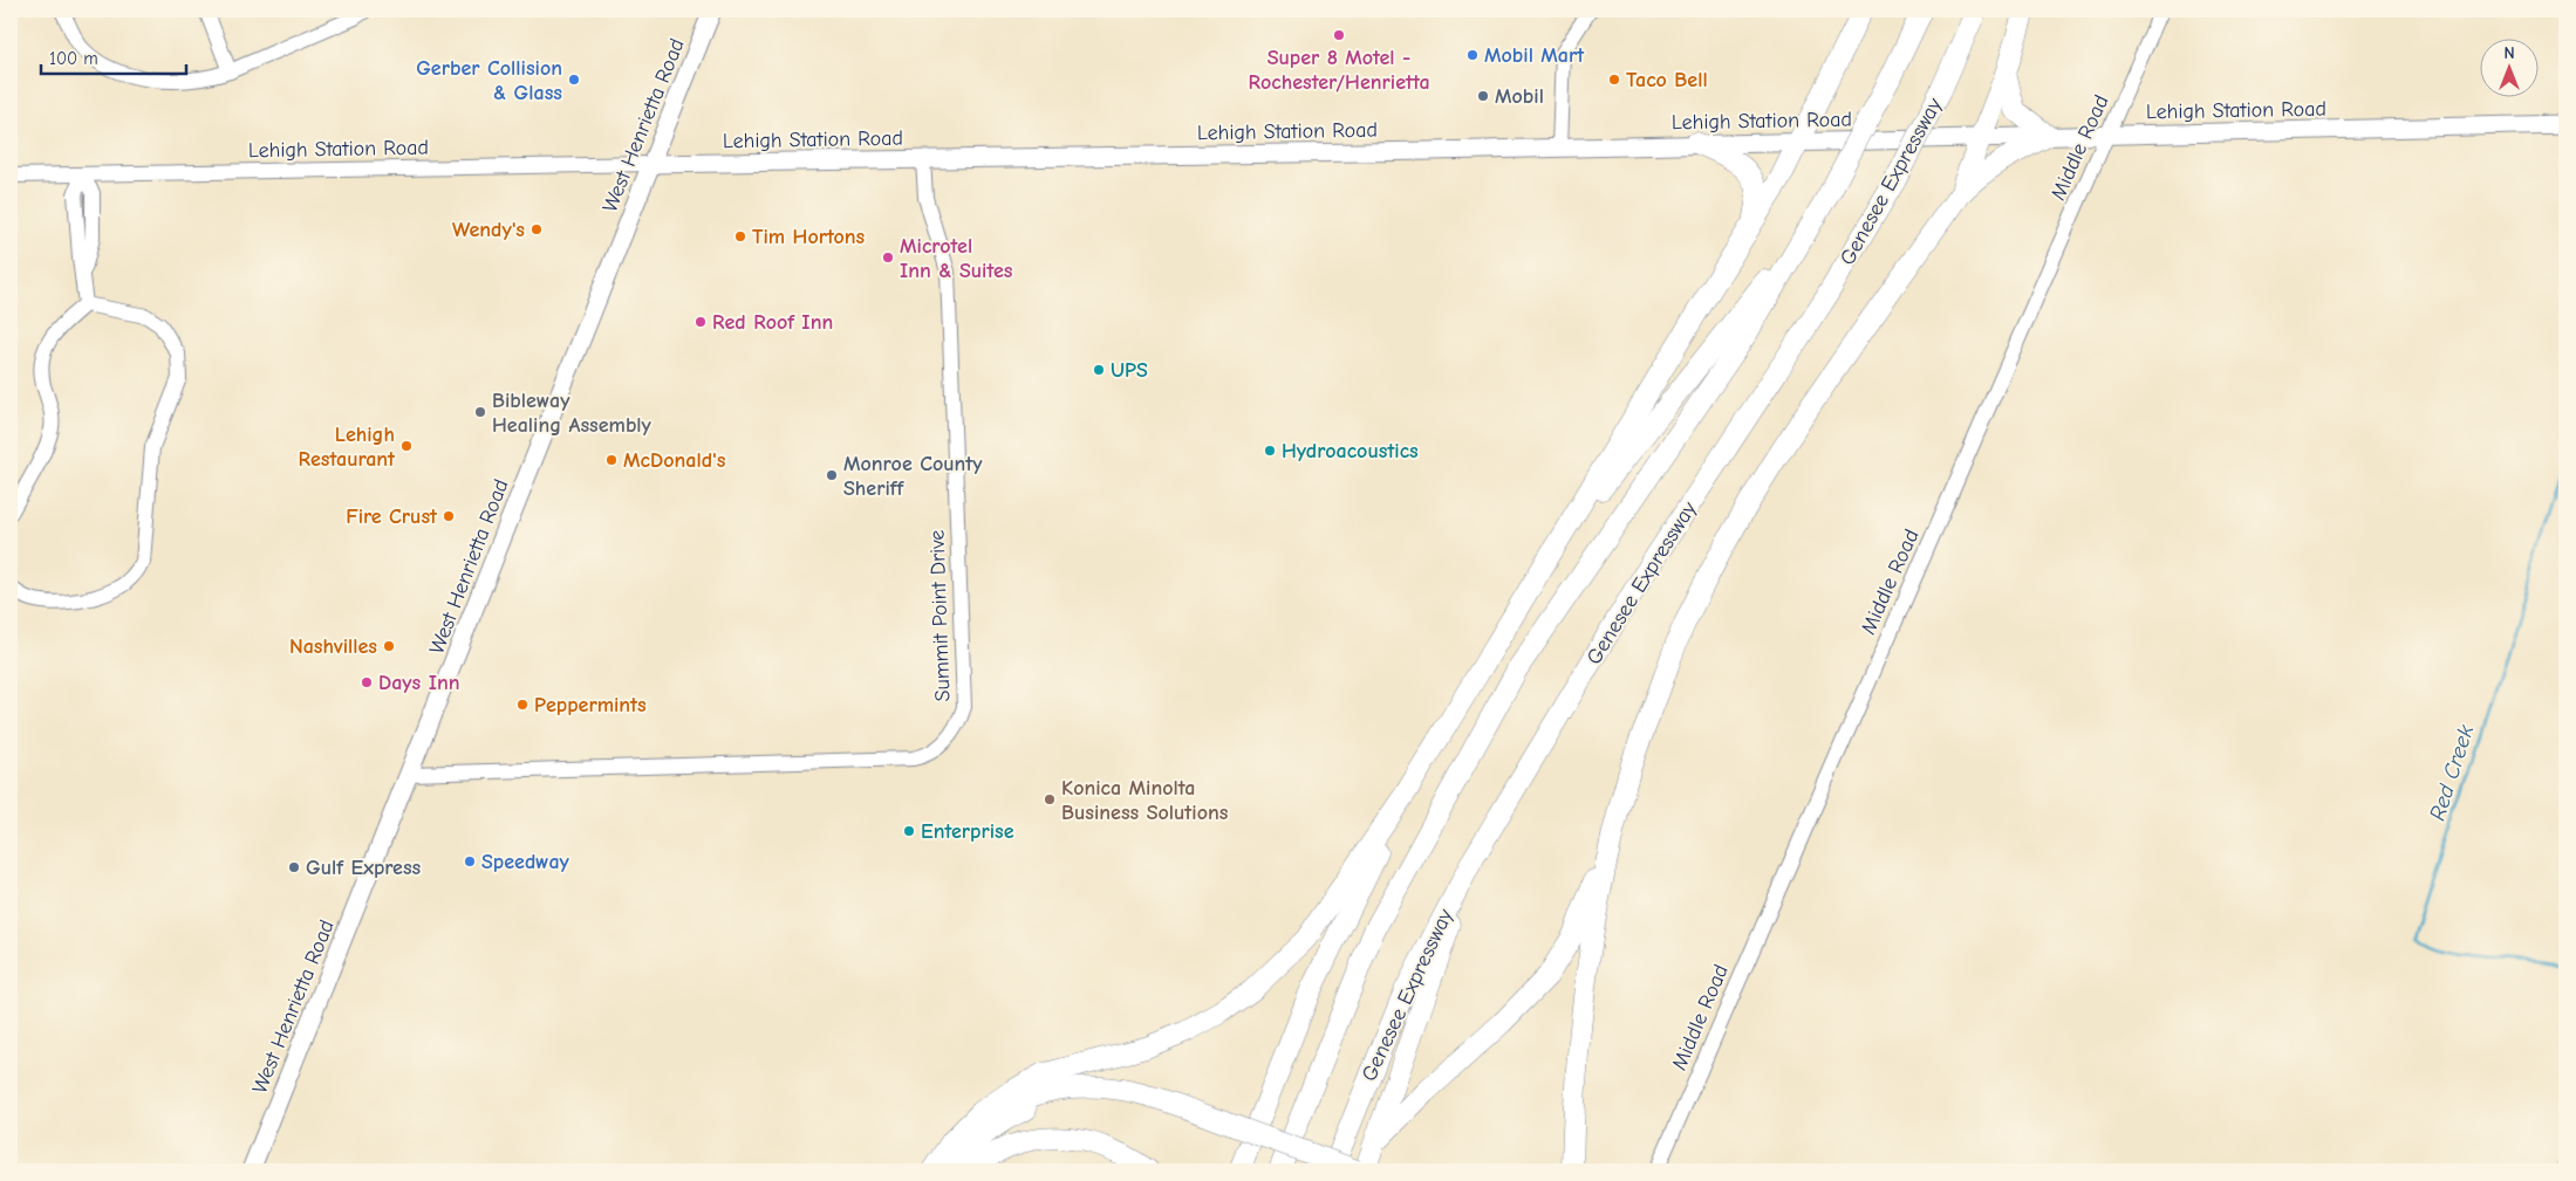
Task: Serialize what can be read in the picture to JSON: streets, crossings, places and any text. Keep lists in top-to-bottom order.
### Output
{
  "streets": {
    "highway": ["Genesee Expressway"],
    "main road": ["Lehigh Station Road", "West Henrietta Road"],
    "street": ["Middle Road", "Summit Point Drive"]
  },
  "crossings": [
    ["Lehigh Station Road", "West Henrietta Road"],
    ["Lehigh Station Road", "Middle Road"],
    ["Lehigh Station Road", "Summit Point Drive"],
    ["West Henrietta Road", "Summit Point Drive"]
  ],
  "water": ["Red Creek"],
  "places": [
    "Super 8 Motel - Rochester/Henrietta",
    "Mobil Mart",
    "Gerber Collision & Glass",
    "Taco Bell",
    "Mobil",
    "Wendy's",
    "Tim Hortons",
    "Microtel Inn & Suites",
    "Red Roof Inn",
    "UPS",
    "Bibleway Healing Assembly",
    "Lehigh Restaurant",
    "Hydroacoustics",
    "McDonald's",
    "Monroe County Sheriff",
    "Fire Crust",
    "Nashvilles",
    "Days Inn",
    "Peppermints",
    "Konica Minolta Business Solutions",
    "Enterprise",
    "Speedway",
    "Gulf Express"
  ],
  "scale_bar": "100 m",
  "north": "top"
}
